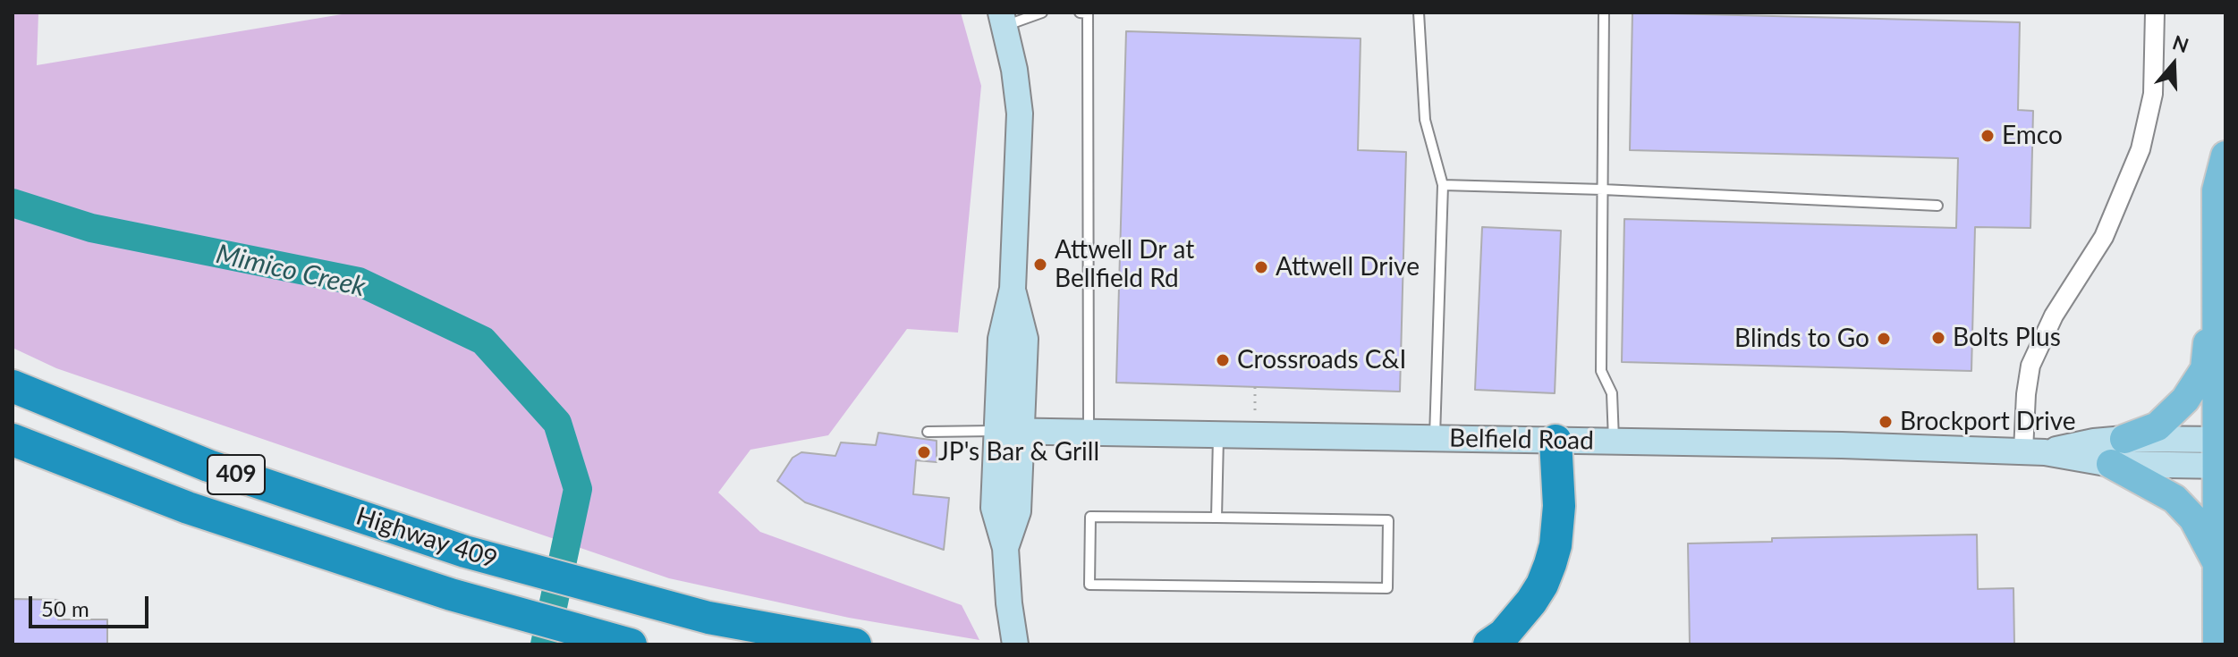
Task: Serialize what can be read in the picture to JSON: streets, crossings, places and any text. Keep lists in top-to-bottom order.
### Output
{
  "streets": {
    "highway": ["409", "Highway 409"],
    "main road": ["Belfield Road"]
  },
  "water": ["Mimico Creek"],
  "places": [
    "Emco",
    "Attwell Dr at Bellfield Rd",
    "Attwell Drive",
    "Bolts Plus",
    "Blinds to Go",
    "Crossroads C&I",
    "Brockport Drive",
    "JP's Bar & Grill"
  ],
  "scale_bar": "50 m",
  "north": "top"
}
